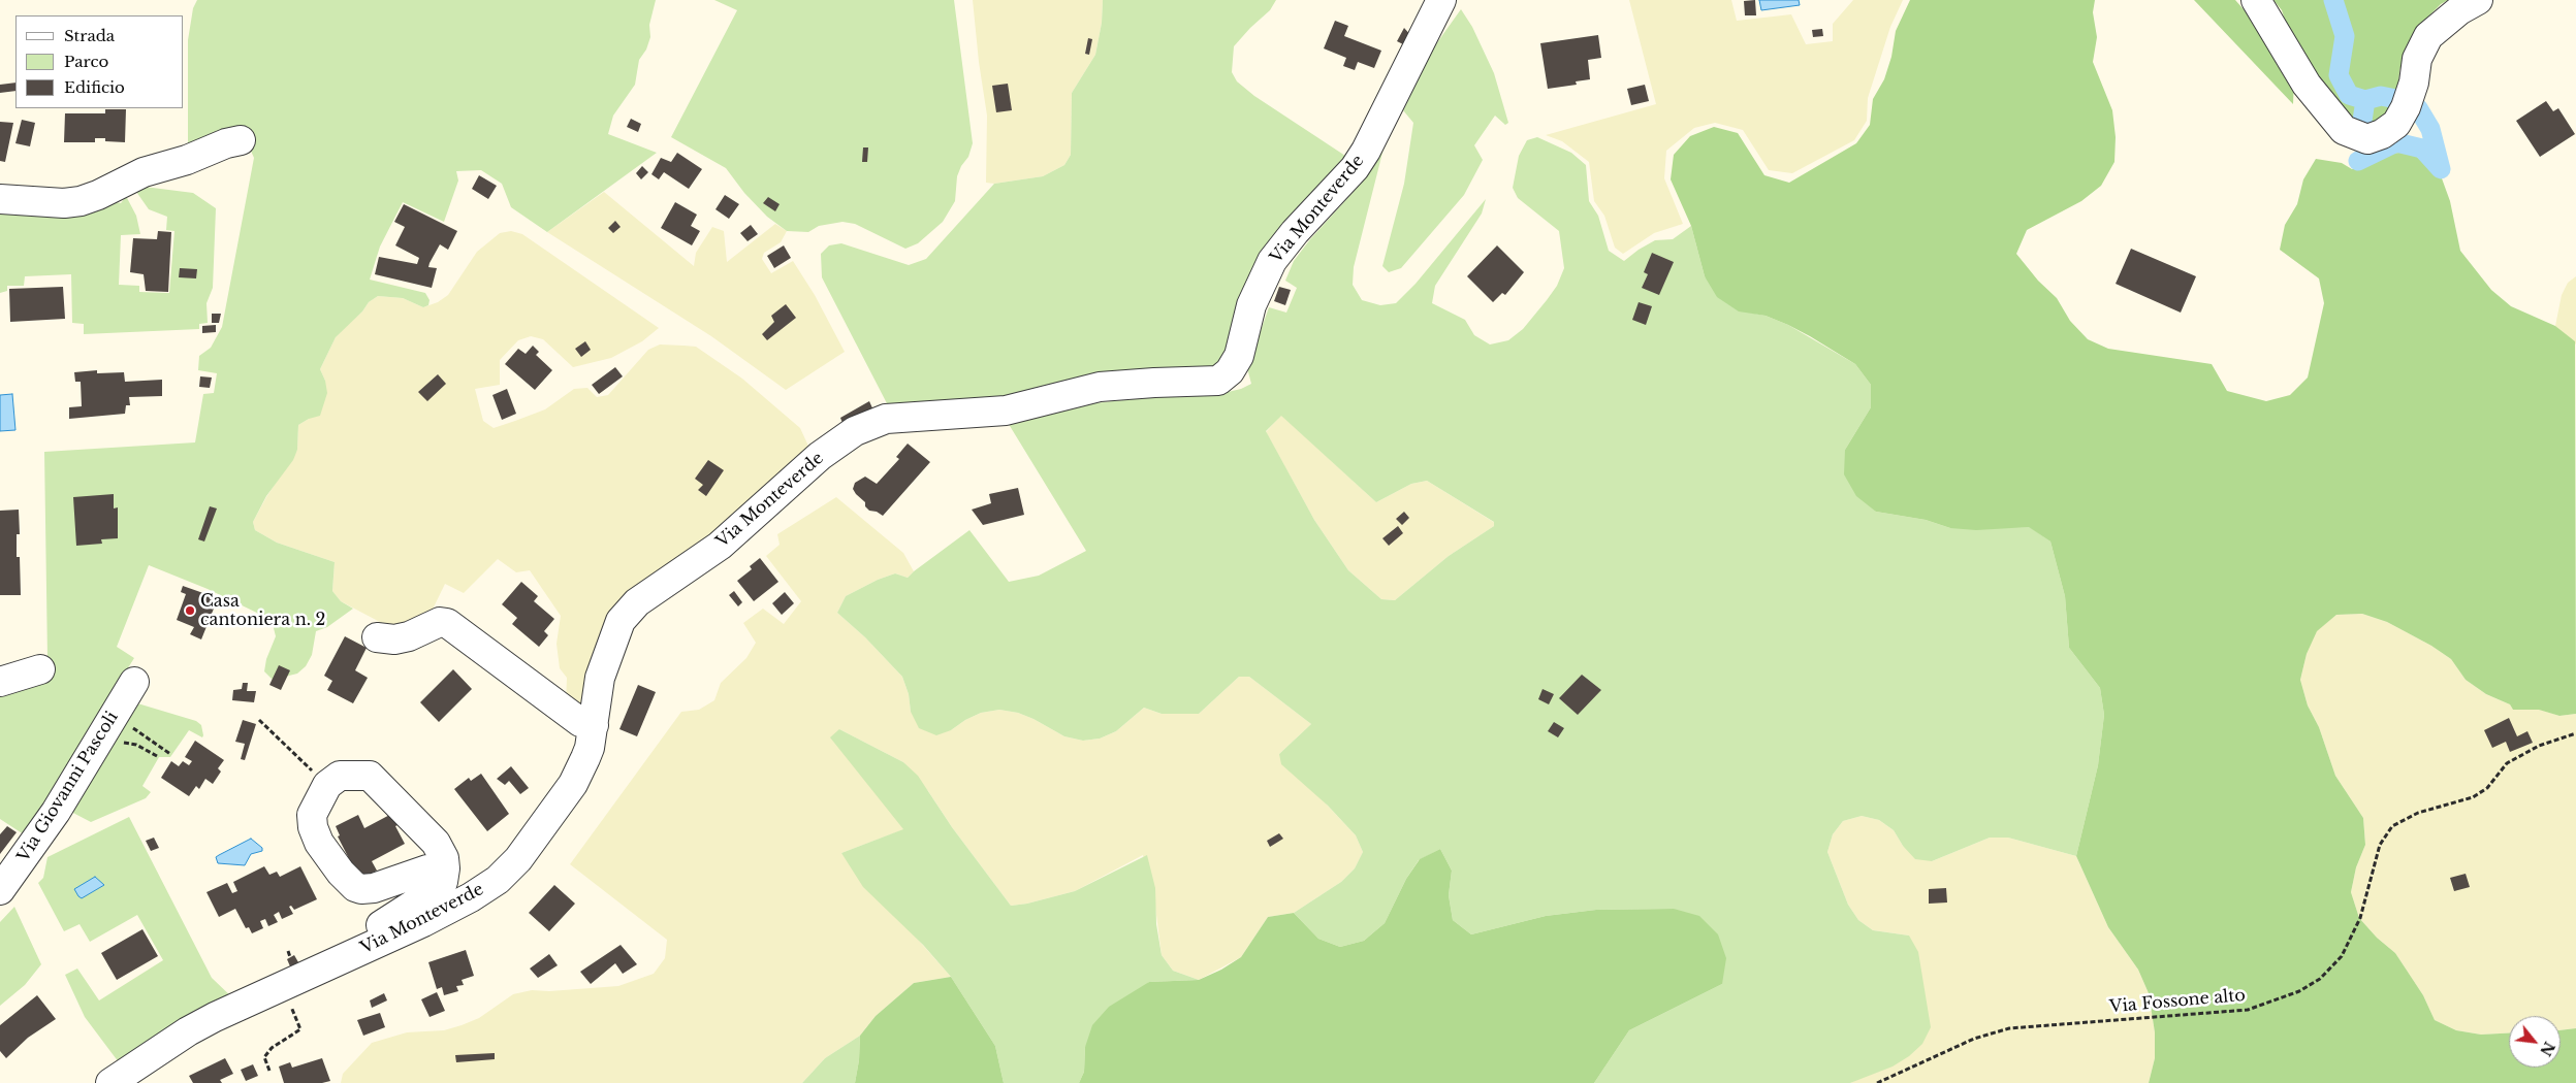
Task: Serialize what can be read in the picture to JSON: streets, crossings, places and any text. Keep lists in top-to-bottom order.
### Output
{
  "streets": {
    "street": ["Via Monteverde", "Via Giovanni Pascoli"],
    "path": ["Via Fossone alto"]
  },
  "places": ["Casa cantoniera n. 2"],
  "legend": ["Strada", "Parco", "Edificio"],
  "north": "bottom right"
}
